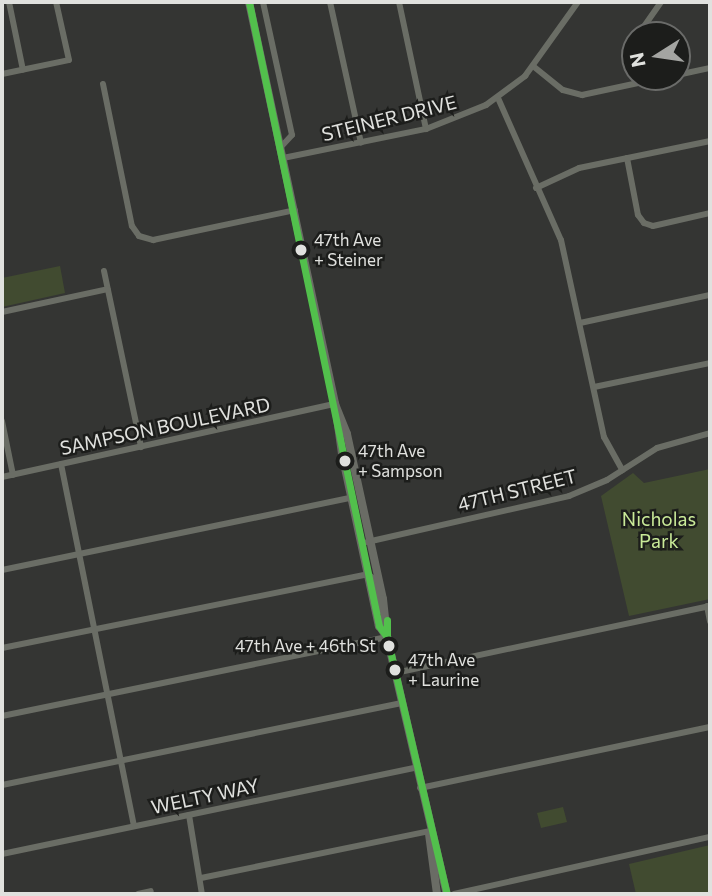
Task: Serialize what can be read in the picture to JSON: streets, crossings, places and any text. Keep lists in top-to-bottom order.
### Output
{
  "streets": {
    "street": [
      "STEINER DRIVE",
      "SAMPSON BOULEVARD",
      "47TH STREET",
      "WELTY WAY"
    ]
  },
  "parks": ["Nicholas Park"],
  "places": [
    "47th Ave + Steiner",
    "47th Ave + Sampson",
    "47th Ave + 46th St",
    "47th Ave + Laurine"
  ],
  "north": "left"
}
